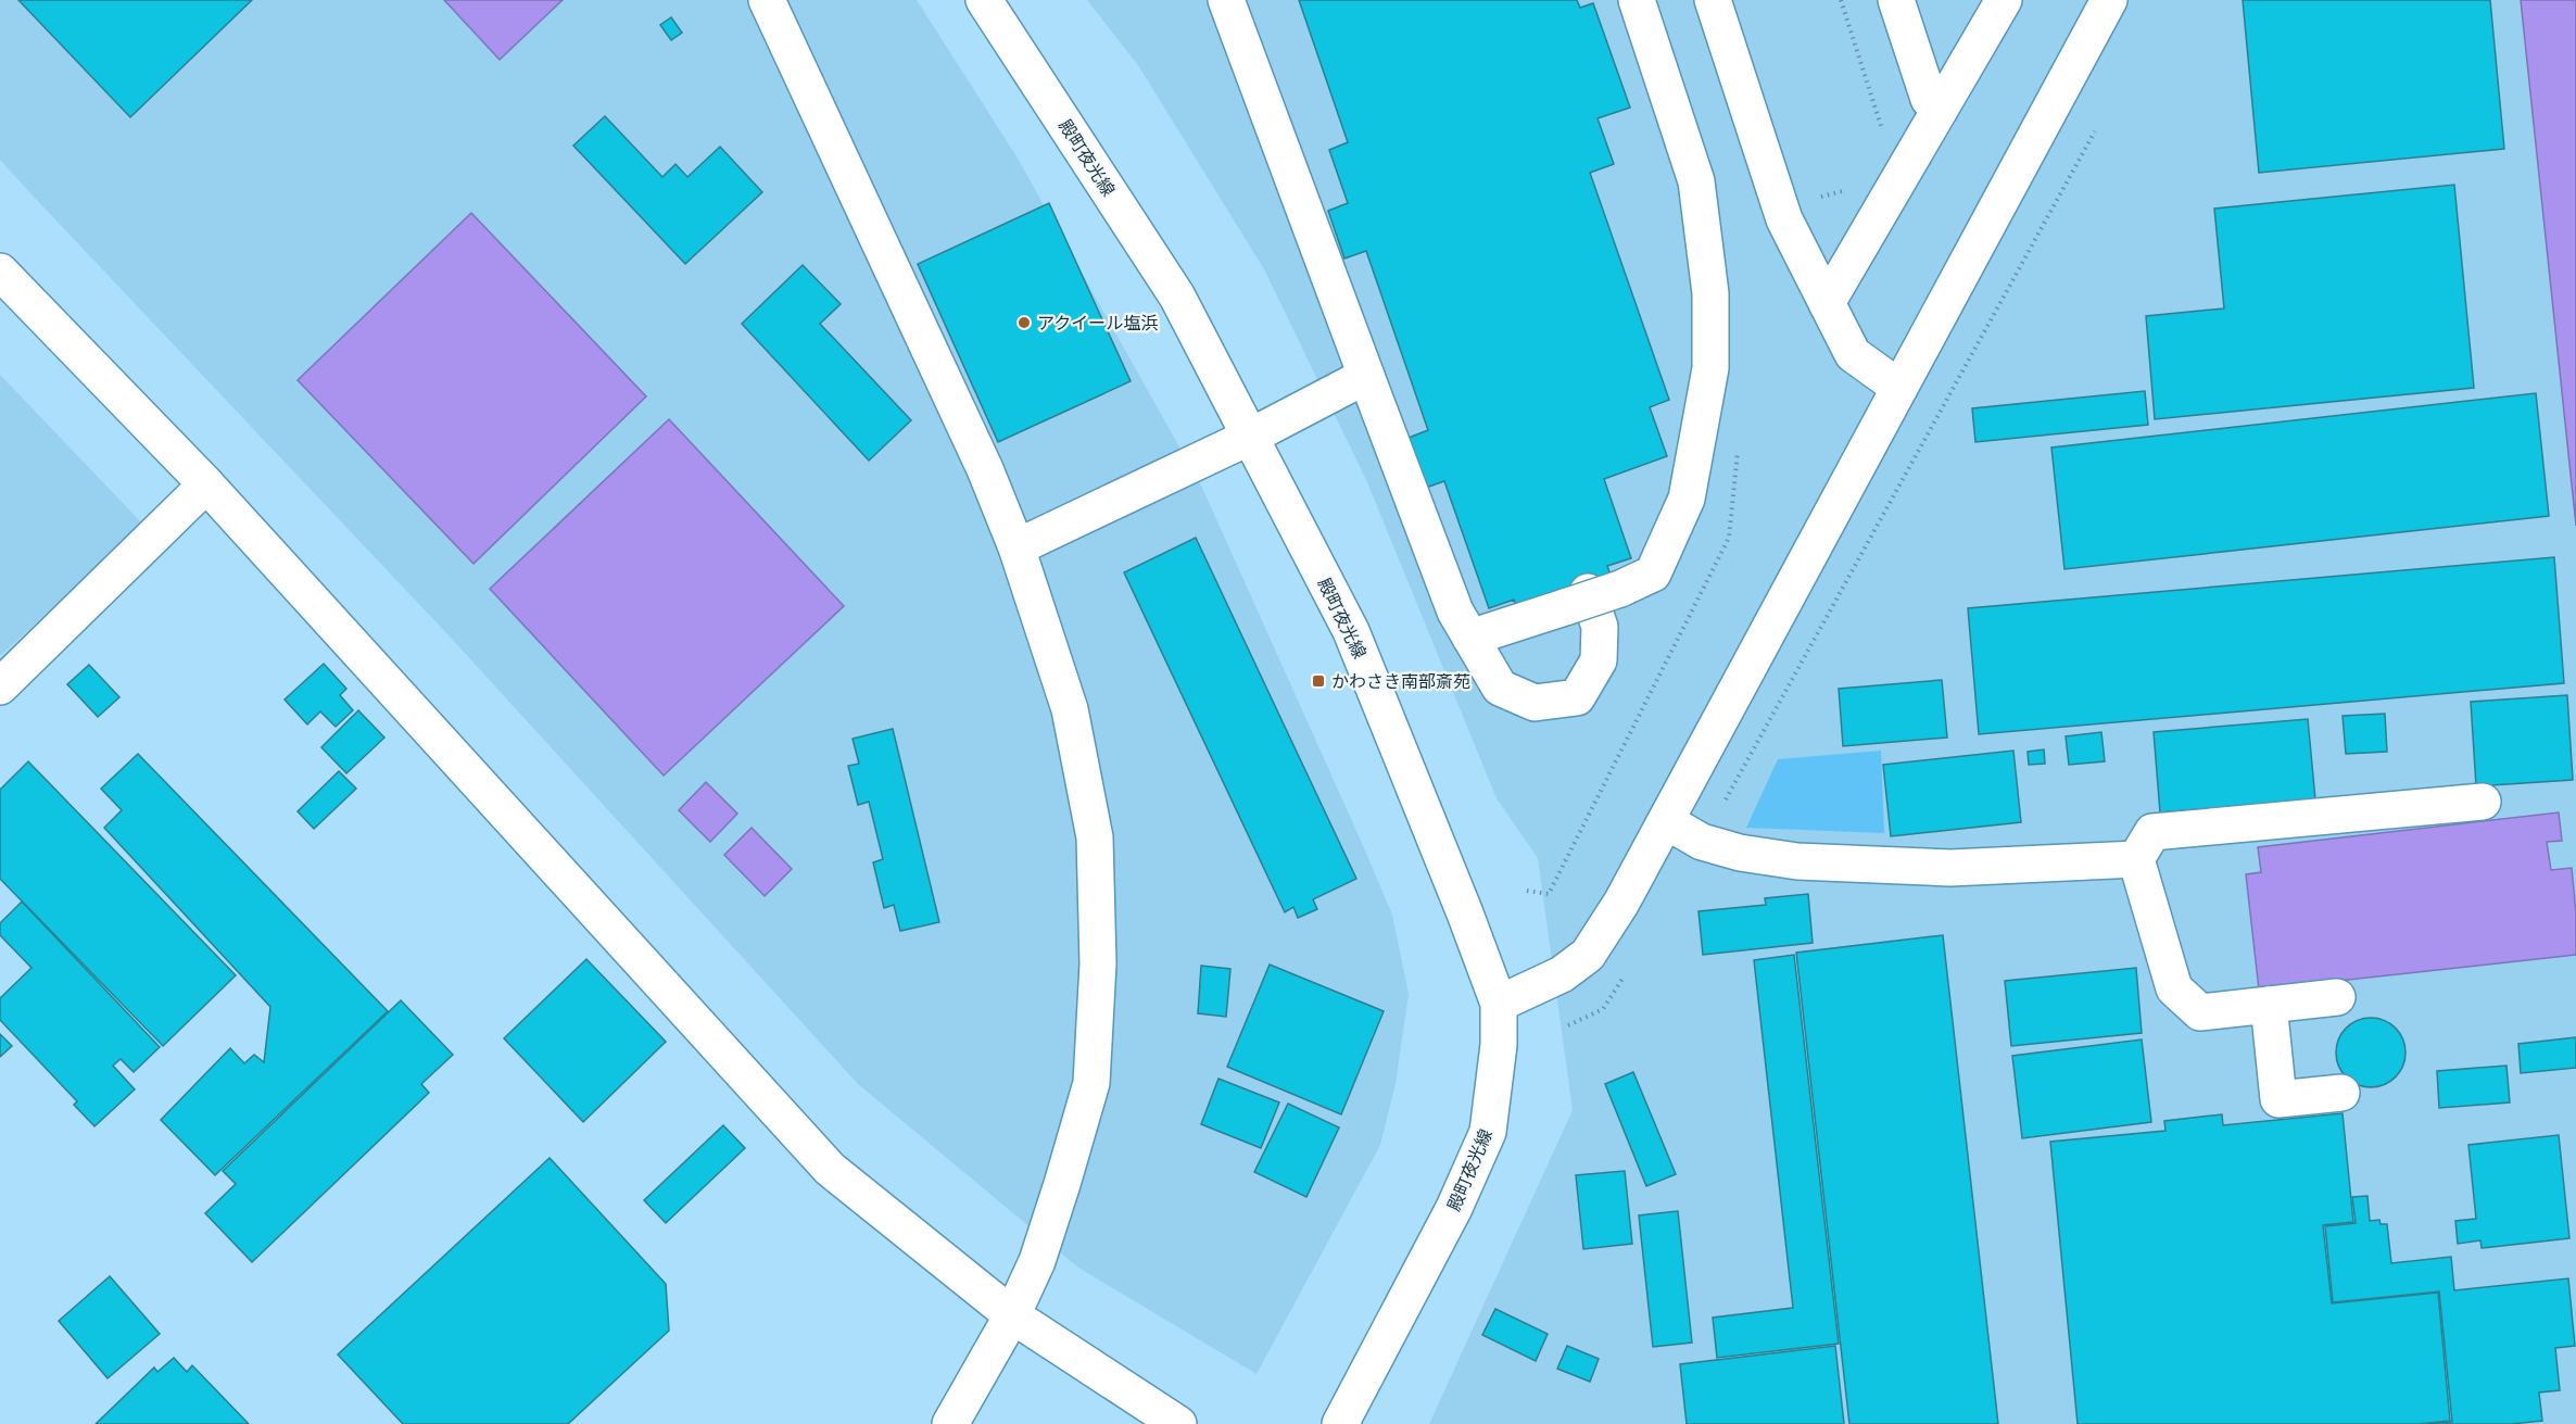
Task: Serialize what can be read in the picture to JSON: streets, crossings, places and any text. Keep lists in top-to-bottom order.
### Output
{
  "streets": {
    "street": ["殿町夜光線"]
  },
  "places": {
    "other": ["アクイール塩浜"],
    "transit": ["かわさき南部斎苑"]
  }
}
